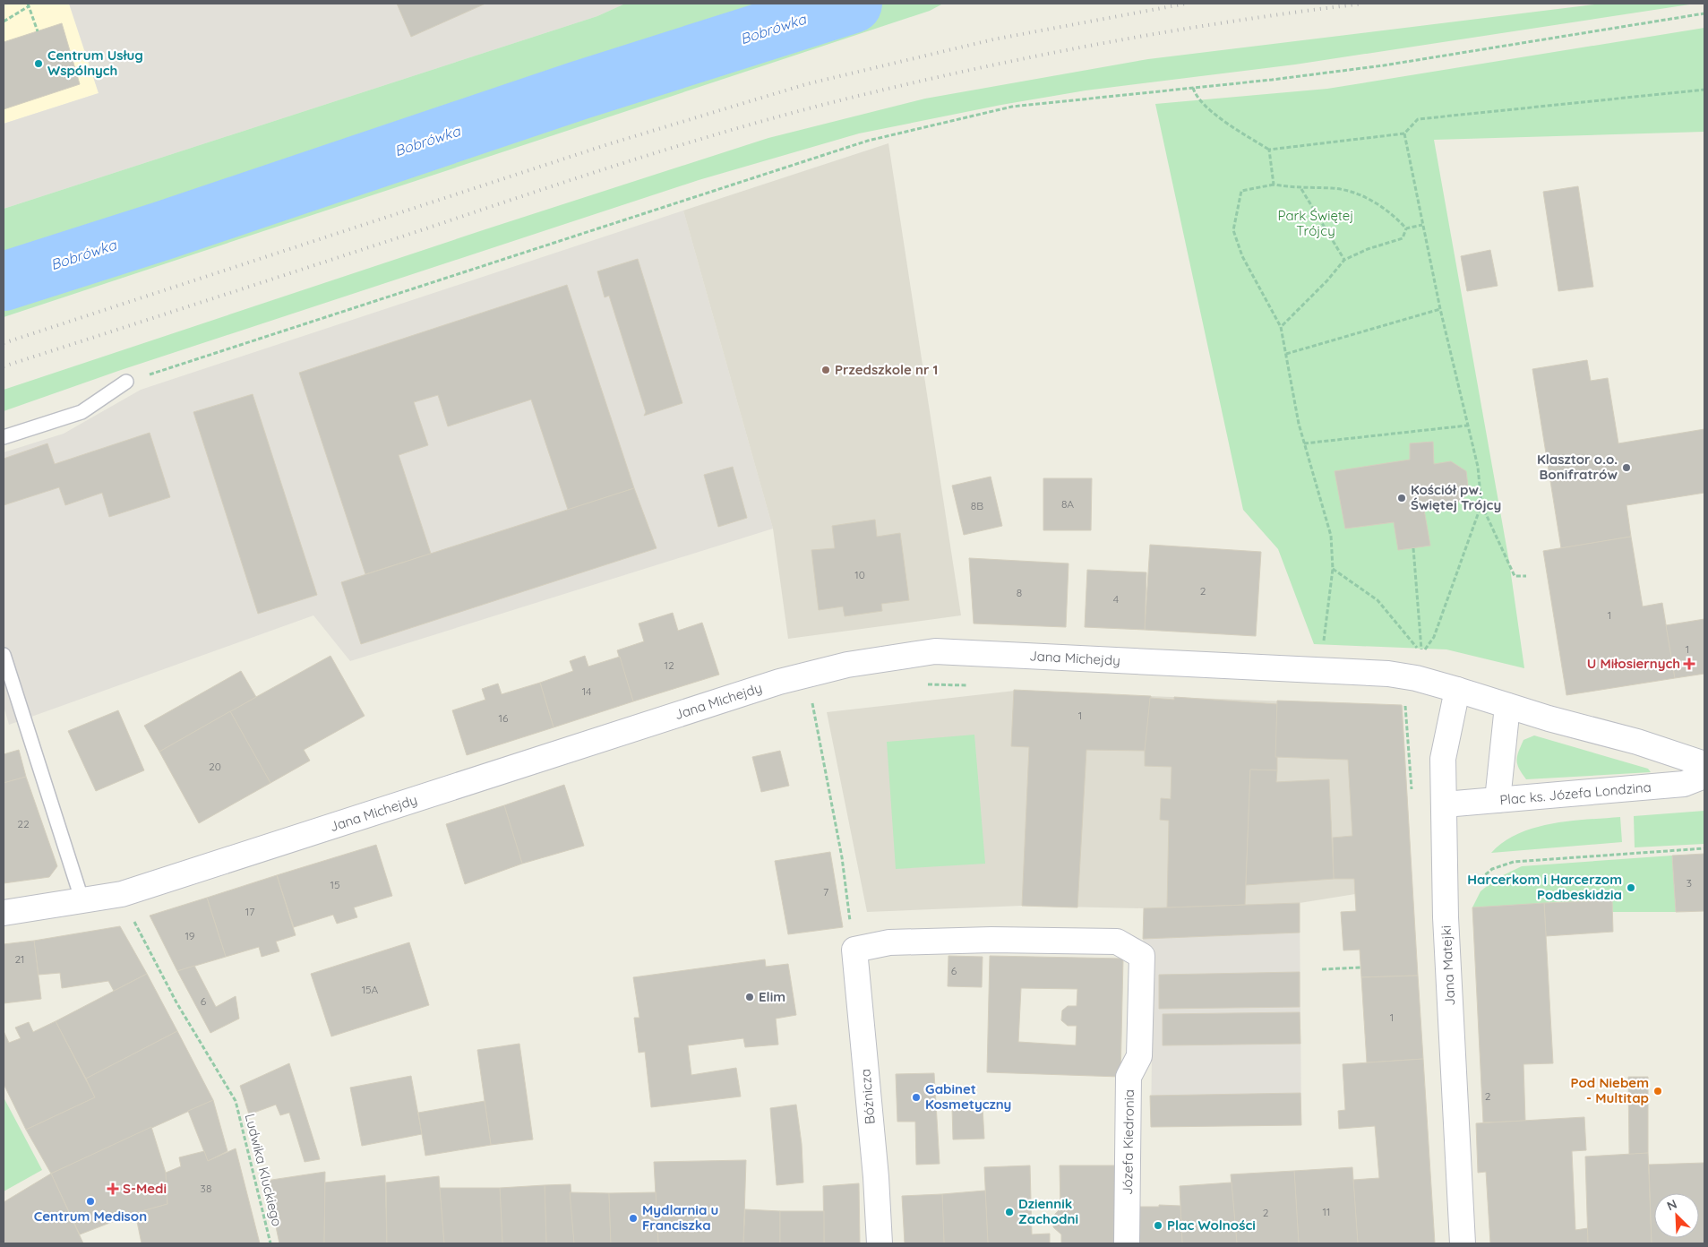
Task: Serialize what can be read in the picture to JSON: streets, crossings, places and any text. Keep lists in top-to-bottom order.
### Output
{
  "streets": {
    "street": [
      "Jana Michejdy",
      "Plac ks. Józefa Londzina",
      "Jana Matejki",
      "Bóżnicza",
      "Józefa Kiedronia"
    ],
    "path": ["Ludwika Kluckiego"]
  },
  "crossings": [
    ["Jana Michejdy", "Jana Matejki"],
    ["Jana Michejdy", "Ludwika Kluckiego"],
    ["Plac ks. Józefa Londzina", "Jana Matejki"],
    ["Bóżnicza", "Józefa Kiedronia"]
  ],
  "water": ["Bobrówka"],
  "parks": ["Park Świętej Trójcy"],
  "places": {
    "other": [
      "Centrum Usług Wspólnych",
      "Przedszkole nr 1",
      "Klasztor o.o. Bonifratrów",
      "Kościół pw. Świętej Trójcy",
      "Harcerkom i Harcerzom Podbeskidzia",
      "Elim",
      "Pod Niebem - Multitap",
      "Gabinet Kosmetyczny",
      "Centrum Medison",
      "Dziennik Zachodni",
      "Mydlarnia u Franciszka",
      "Plac Wolności"
    ],
    "health": ["U Miłosiernych", "S-Medi"]
  },
  "house_numbers": [
    "8A",
    "8B",
    "10",
    "2",
    "8",
    "4",
    "1",
    "1",
    "12",
    "14",
    "1",
    "16",
    "20",
    "22",
    "3",
    "15",
    "7",
    "17",
    "19",
    "21",
    "6",
    "15A",
    "6",
    "1",
    "2",
    "38",
    "11",
    "2"
  ],
  "north": "top left"
}
